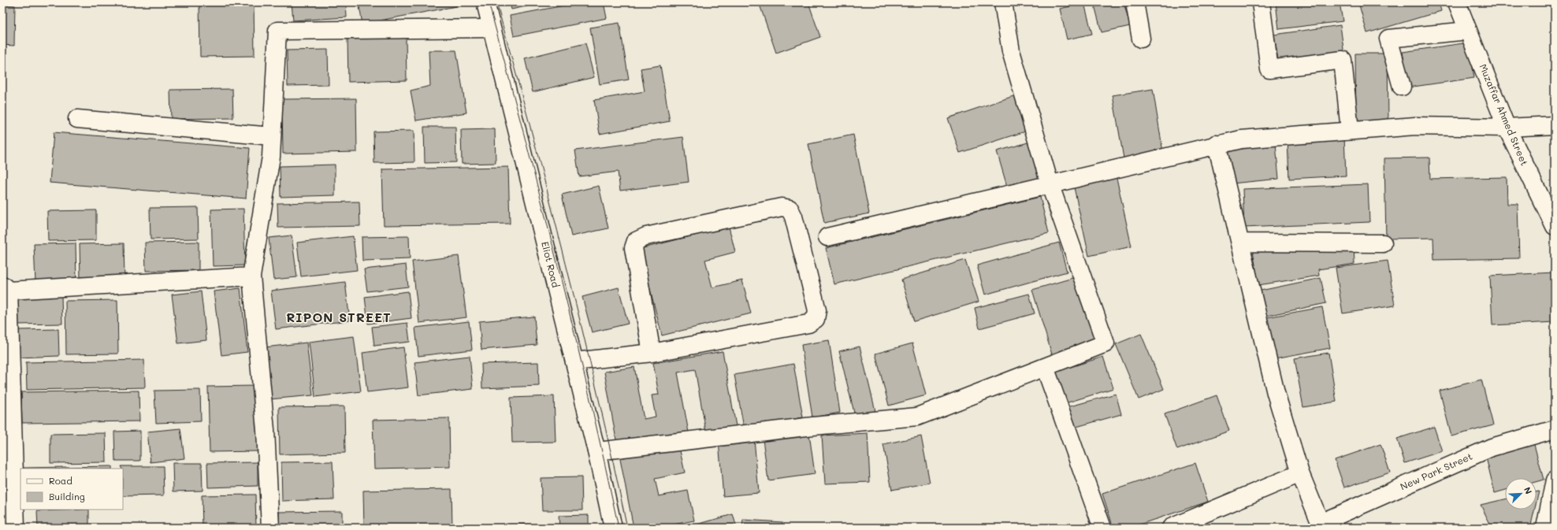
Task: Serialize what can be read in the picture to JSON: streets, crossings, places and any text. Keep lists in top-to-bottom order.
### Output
{
  "streets": {
    "street": ["Muzaffar Ahmed Street", "Eliot Road", "New Park Street"]
  },
  "districts": ["RIPON STREET"],
  "legend": ["Road", "Building"],
  "north": "top right"
}
